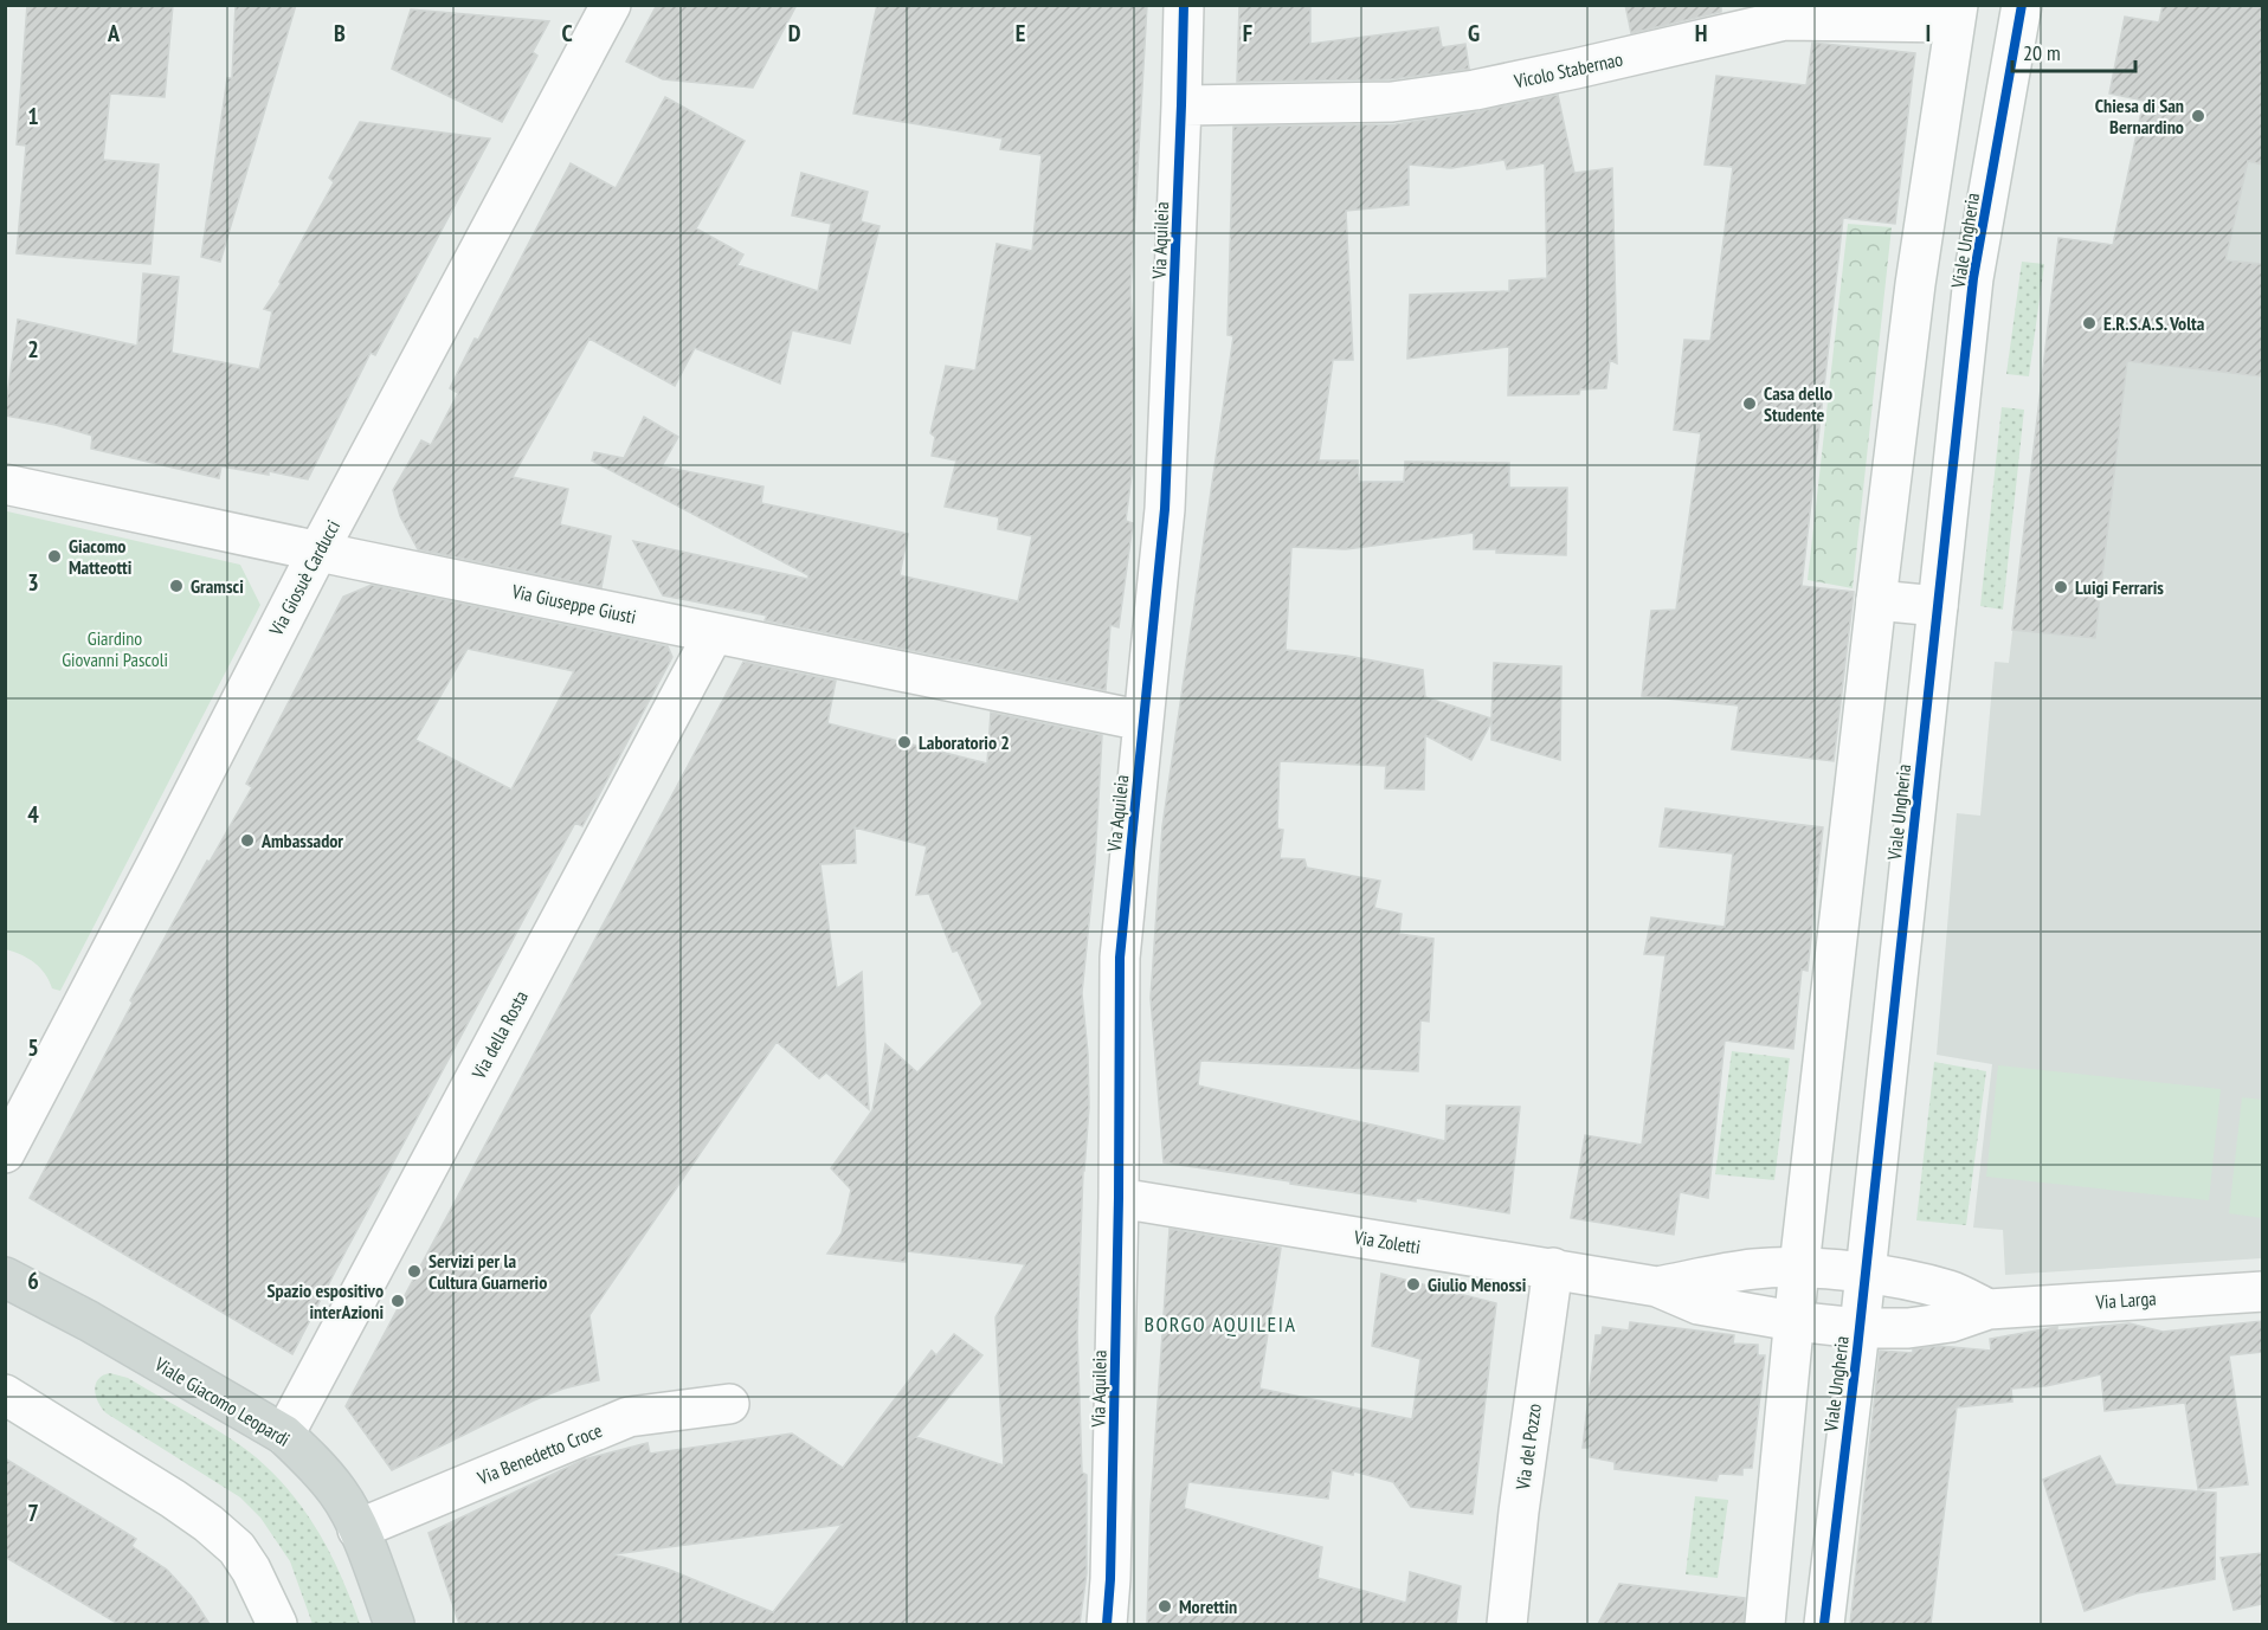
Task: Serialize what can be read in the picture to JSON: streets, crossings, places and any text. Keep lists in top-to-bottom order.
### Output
{
  "streets": {
    "main road": ["Viale Giacomo Leopardi"],
    "street": [
      "Vicolo Stabernao",
      "Via Aquileia",
      "Viale Ungheria",
      "Via Giosuè Carducci",
      "Via Giuseppe Giusti",
      "Via della Rosta",
      "Via Zoletti",
      "Via Larga",
      "Via del Pozzo",
      "Via Benedetto Croce"
    ]
  },
  "crossings": [
    ["Vicolo Stabernao", "Via Aquileia"],
    ["Via Aquileia", "Via Giuseppe Giusti"],
    ["Via Aquileia", "Via Zoletti"],
    ["Viale Ungheria", "Via Zoletti"],
    ["Viale Ungheria", "Via Larga"],
    ["Via Giosuè Carducci", "Via Giuseppe Giusti"],
    ["Via Giuseppe Giusti", "Via della Rosta"],
    ["Via della Rosta", "Viale Giacomo Leopardi"],
    ["Via Zoletti", "Via del Pozzo"],
    ["Viale Giacomo Leopardi", "Via Benedetto Croce"]
  ],
  "districts": ["BORGO AQUILEIA"],
  "parks": ["Giardino Giovanni Pascoli"],
  "places": [
    "Chiesa di San Bernardino",
    "E.R.S.A.S. Volta",
    "Casa dello Studente",
    "Giacomo Matteotti",
    "Gramsci",
    "Luigi Ferraris",
    "Laboratorio 2",
    "Ambassador",
    "Servizi per la Cultura Guarnerio",
    "Giulio Menossi",
    "Spazio espositivo interAzioni",
    "Morettin"
  ],
  "scale_bar": "20 m",
  "grid": {
    "columns": [
      "A",
      "B",
      "C",
      "D",
      "E",
      "F",
      "G",
      "H",
      "I"
    ],
    "rows": [
      "1",
      "2",
      "3",
      "4",
      "5",
      "6",
      "7"
    ]
  }
}
